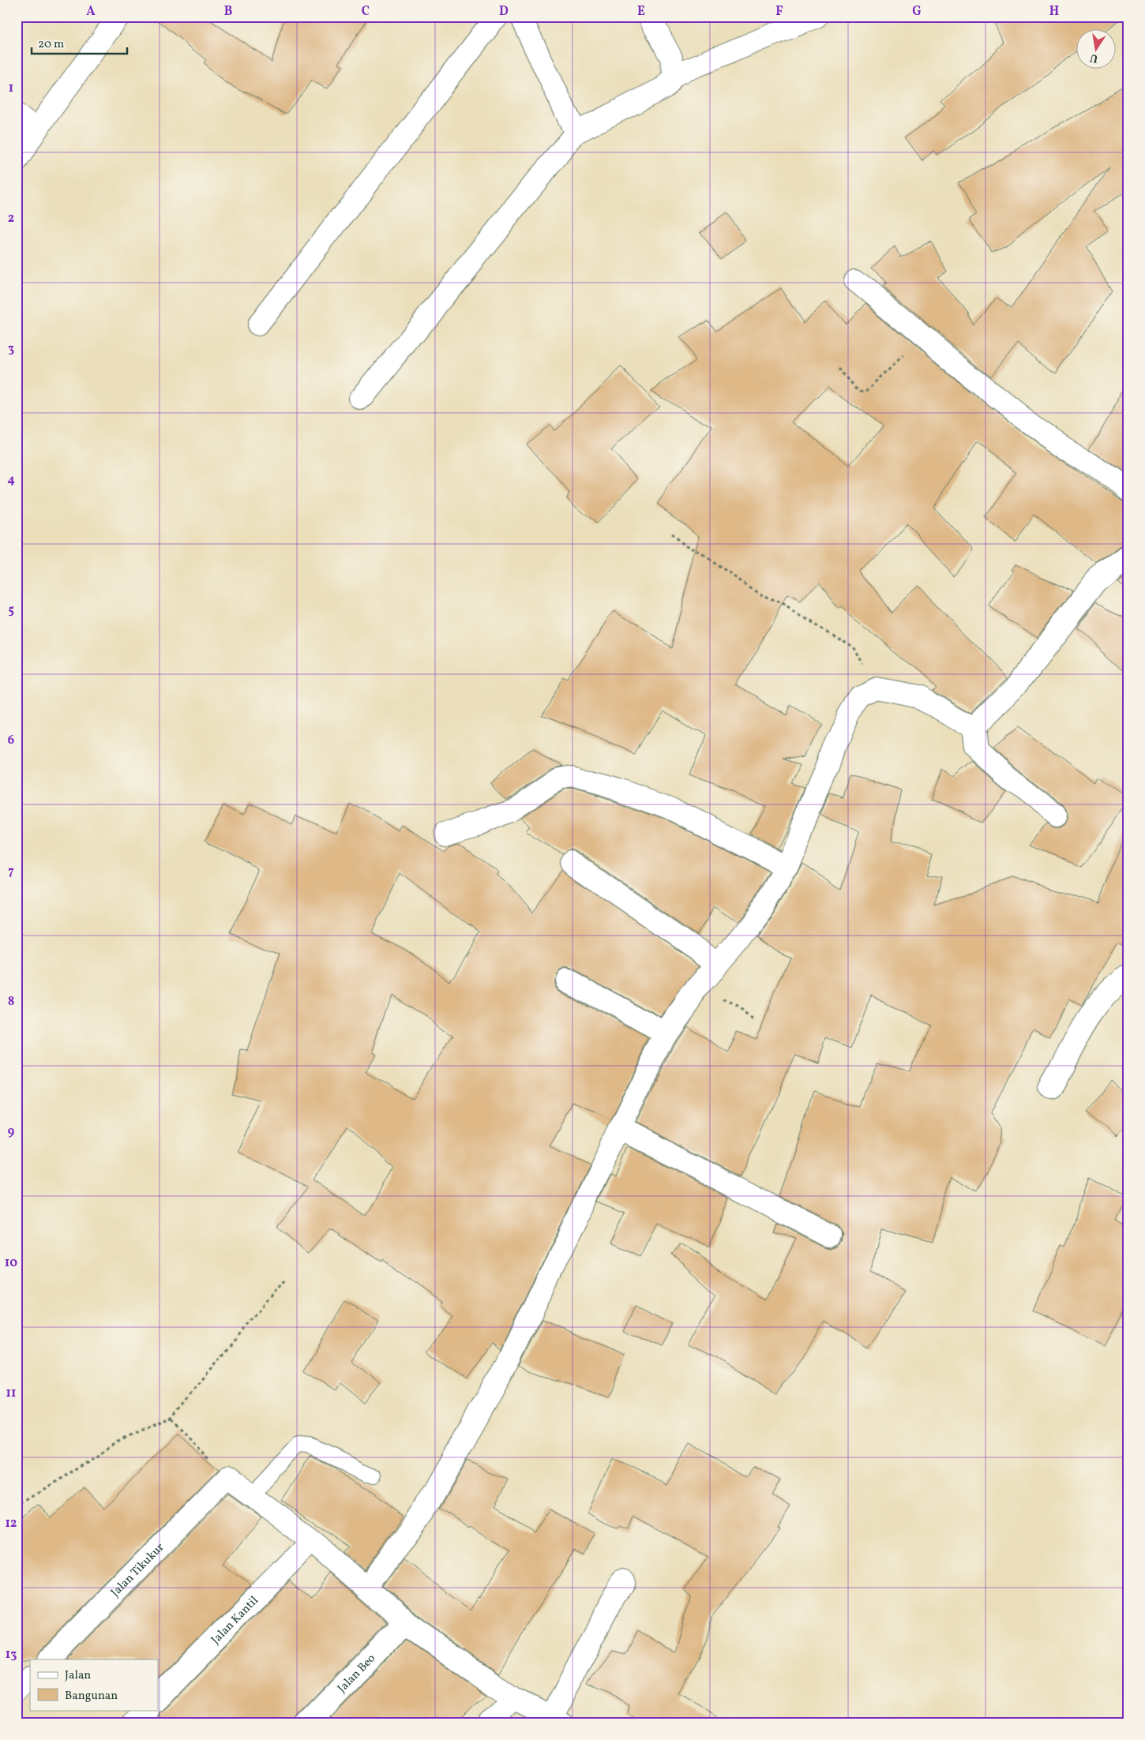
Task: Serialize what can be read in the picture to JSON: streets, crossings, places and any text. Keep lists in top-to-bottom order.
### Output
{
  "streets": {
    "street": ["Jalan Tikukur", "Jalan Kantil", "Jalan Beo"]
  },
  "legend": ["Jalan", "Bangunan"],
  "scale_bar": "20 m",
  "north": "bottom",
  "grid": {
    "columns": [
      "A",
      "B",
      "C",
      "D",
      "E",
      "F",
      "G",
      "H"
    ],
    "rows": [
      "1",
      "2",
      "3",
      "4",
      "5",
      "6",
      "7",
      "8",
      "9",
      "10",
      "11",
      "12",
      "13"
    ]
  }
}
